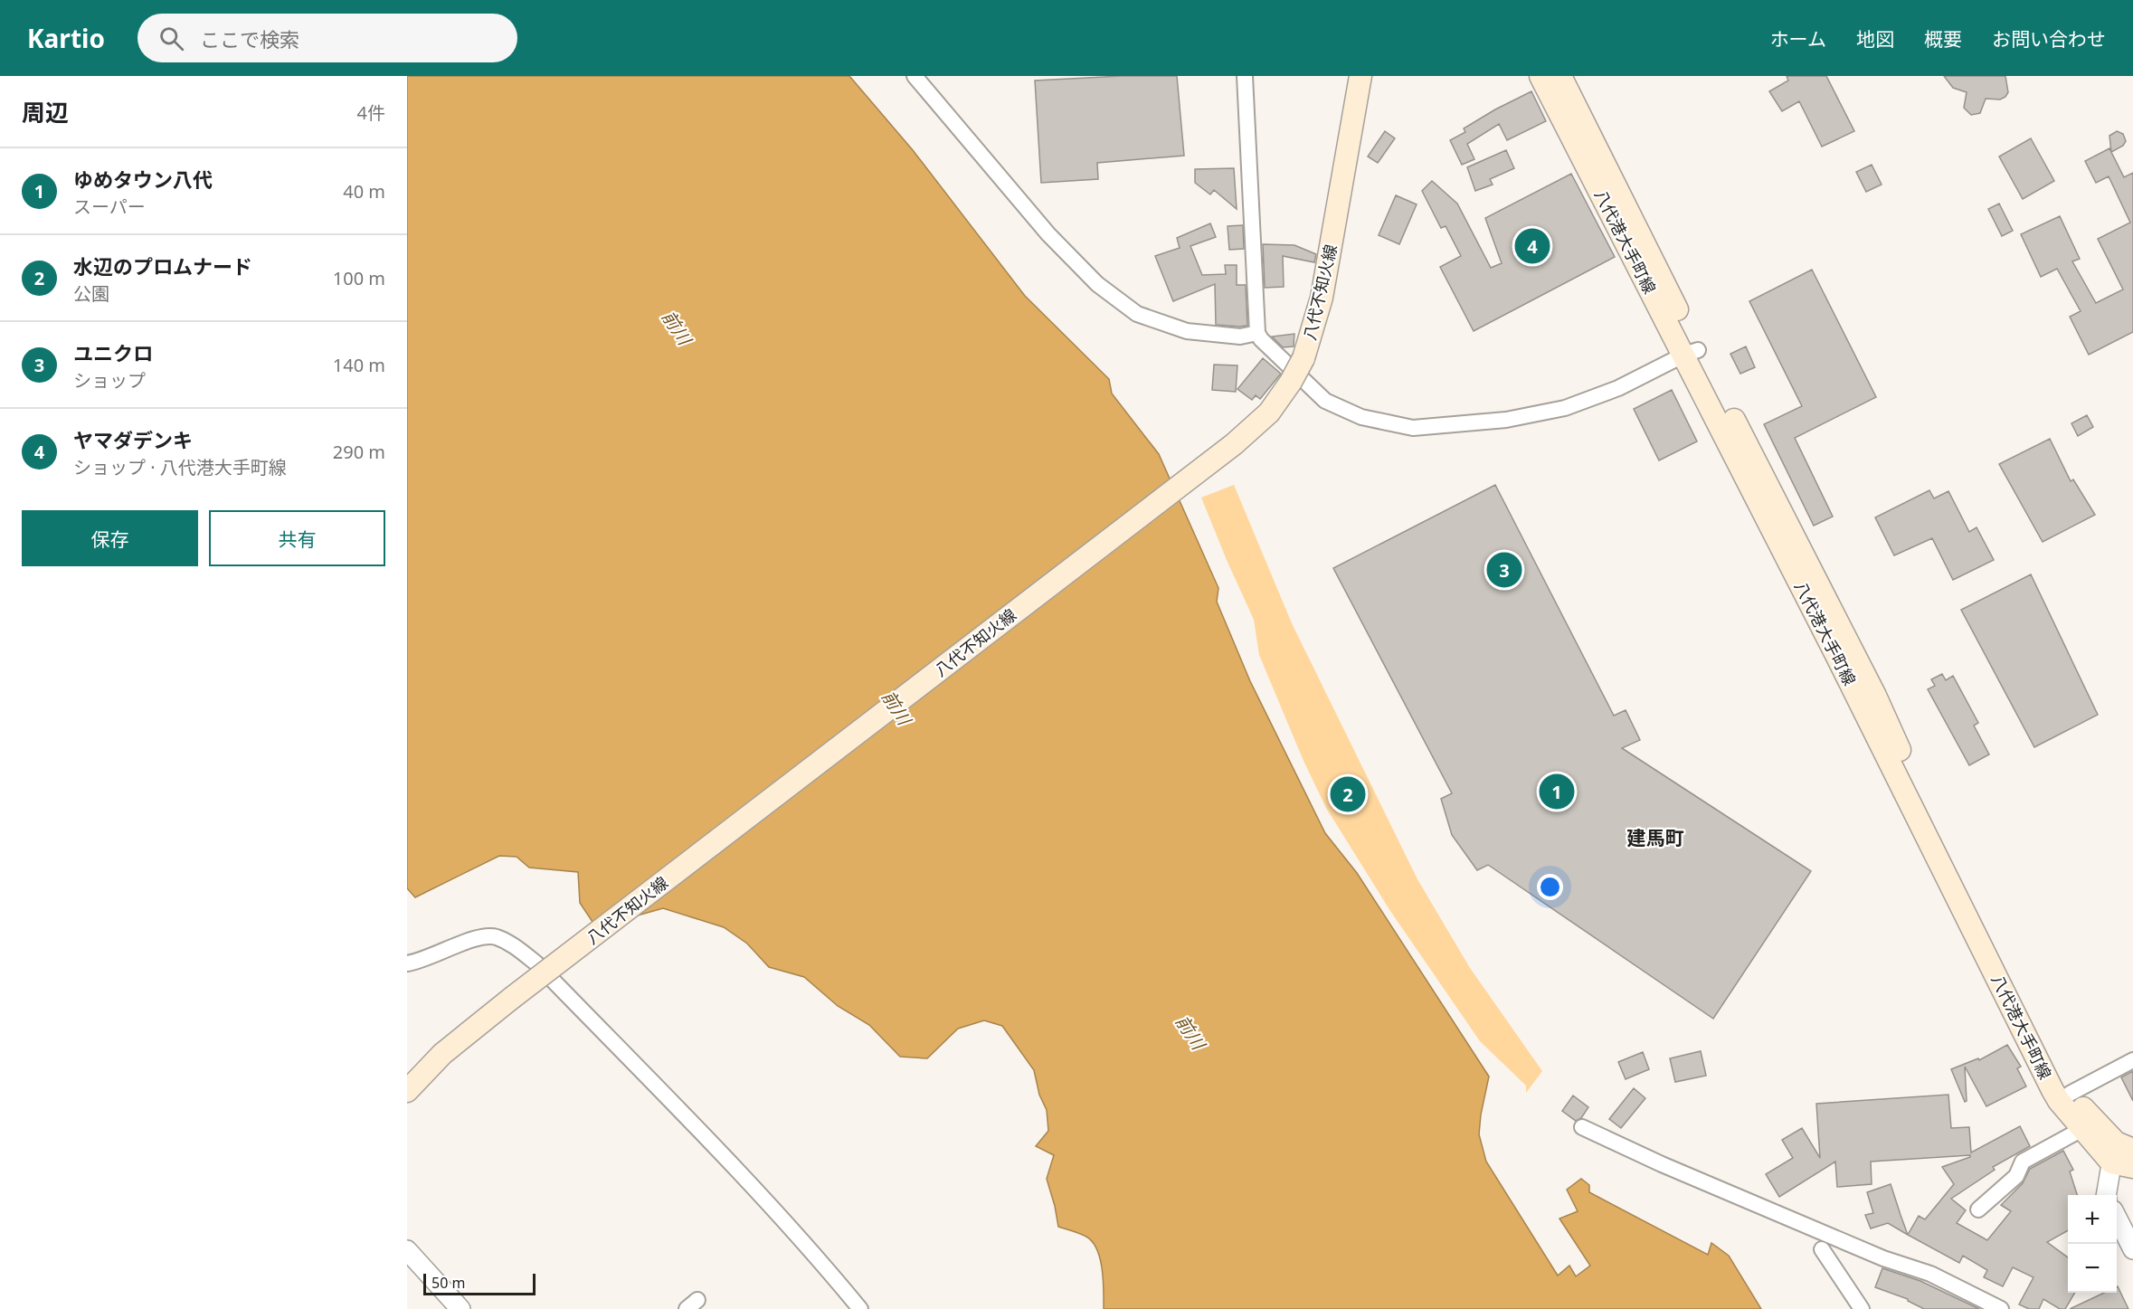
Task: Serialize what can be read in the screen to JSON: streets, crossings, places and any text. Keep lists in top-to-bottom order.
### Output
{
  "streets": {
    "main road": ["八代港大手町線", "八代不知火線"]
  },
  "districts": ["建馬町"],
  "water": ["前川"],
  "scale_bar": "50 m",
  "page": {
    "header": "Kartio",
    "search": "ここで検索",
    "nav": [
      "ホーム",
      "地図",
      "概要",
      "お問い合わせ"
    ],
    "heading": ["周辺", "4件"],
    "list": [
      {
        "mark": "1",
        "name": "ゆめタウン八代",
        "note": "スーパー",
        "value": "40 m"
      },
      {
        "mark": "2",
        "name": "水辺のプロムナード",
        "note": "公園",
        "value": "100 m"
      },
      {
        "mark": "3",
        "name": "ユニクロ",
        "note": "ショップ",
        "value": "140 m"
      },
      {
        "mark": "4",
        "name": "ヤマダデンキ",
        "note": "ショップ · 八代港大手町線",
        "value": "290 m"
      }
    ],
    "pins": [
      "4",
      "3",
      "1",
      "2"
    ],
    "buttons": ["保存", "共有"],
    "map_buttons": ["+", "−"],
    "scale": "50 m"
  }
}
